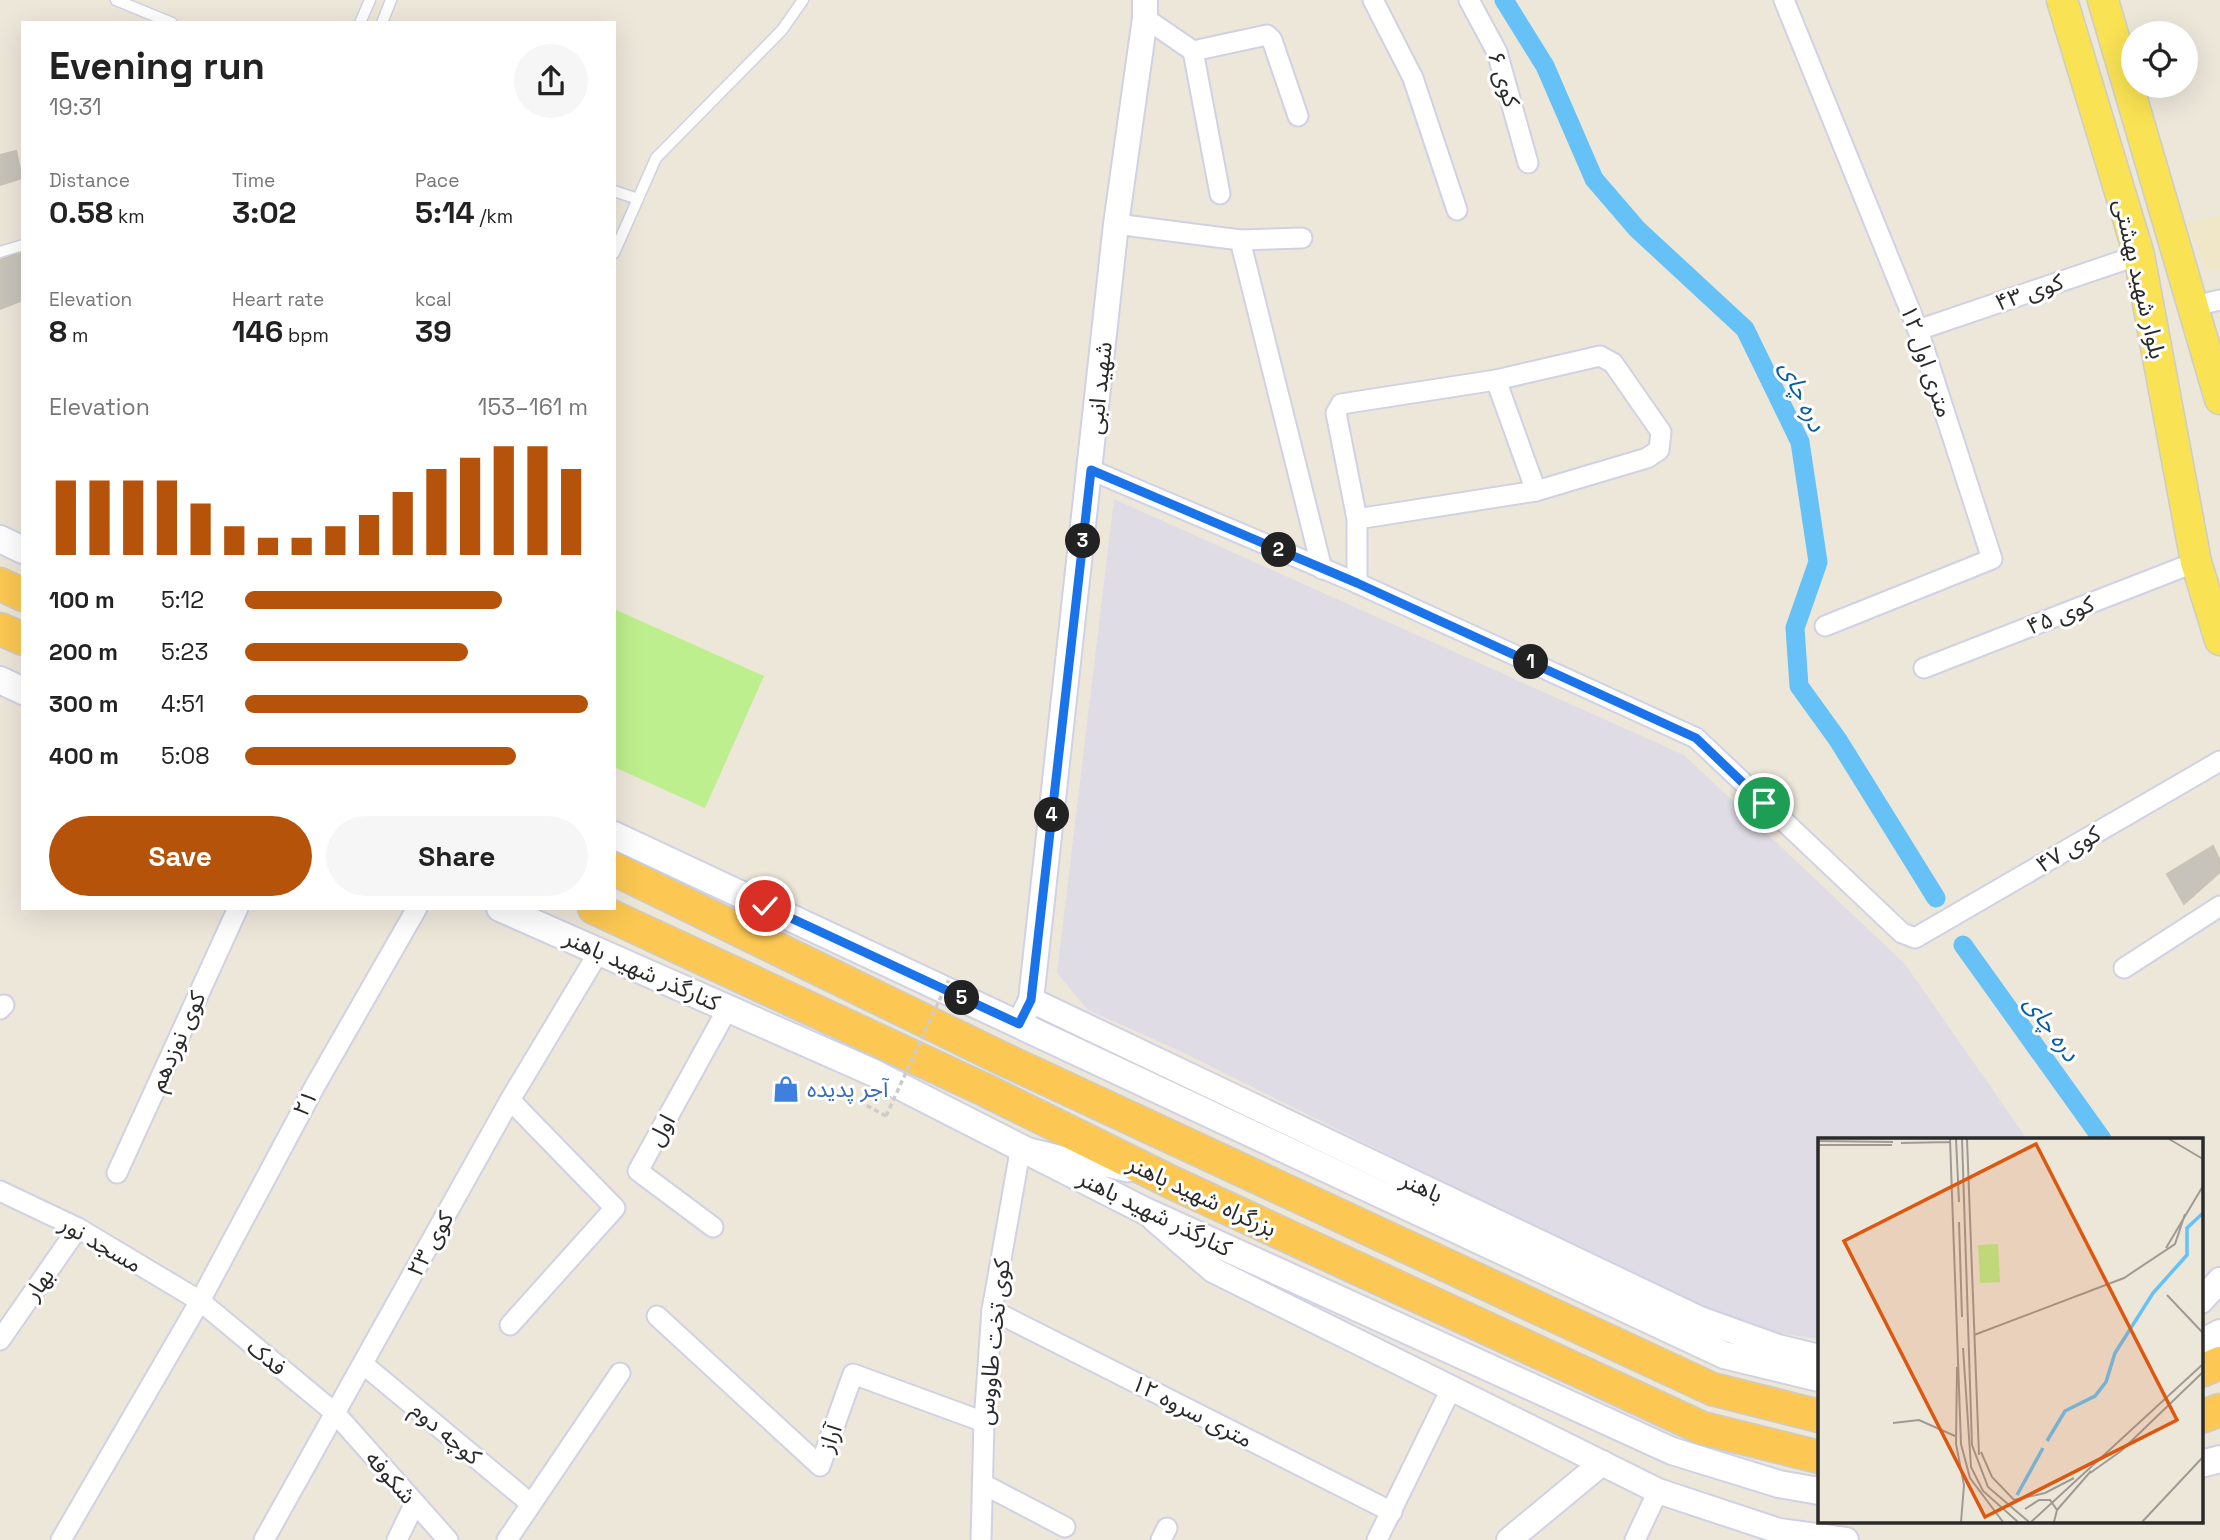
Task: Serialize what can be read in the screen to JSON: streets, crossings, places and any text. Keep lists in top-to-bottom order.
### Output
{
  "streets": {
    "highway": ["بزرگراه شهید باهنر"],
    "main road": ["بلوار شهید بهشتی", "کنارگذر شهید باهنر"],
    "street": [
      "کوی ۶",
      "کوی ۴۳",
      "۱۲ متری اول",
      "شهید انبی",
      "کوی ۴۵",
      "کوی ۴۷",
      "کوی نوزدهم",
      "۲۱",
      "اول",
      "باهنر",
      "مسجد نور",
      "کوی ۲۳",
      "بهار",
      "کوی تخت طاووس",
      "فدک",
      "۱۲ متری سروه",
      "کوچه دوم",
      "آراز",
      "شکوفه"
    ]
  },
  "crossings": [
    ["بلوار شهید بهشتی", "کوی ۴۳"],
    ["بلوار شهید بهشتی", "کوی ۴۵"],
    ["کوی ۴۳", "۱۲ متری اول"],
    ["شهید انبی", "باهنر"],
    ["کنارگذر شهید باهنر", "اول"],
    ["کنارگذر شهید باهنر", "کوی ۲۳"],
    ["کنارگذر شهید باهنر", "کوی تخت طاووس"],
    ["۲۱", "مسجد نور"],
    ["۲۱", "فدک"],
    ["مسجد نور", "بهار"],
    ["مسجد نور", "فدک"],
    ["کوی ۲۳", "فدک"],
    ["کوی ۲۳", "کوچه دوم"],
    ["کوی ۲۳", "شکوفه"],
    ["کوی تخت طاووس", "۱۲ متری سروه"],
    ["کوی تخت طاووس", "آراز"],
    ["فدک", "شکوفه"]
  ],
  "water": ["دره چای"],
  "places": {
    "shop": ["آجر پدیده"]
  },
  "page": {
    "heading": ["Evening run", "19:31"],
    "stats": [
      ["Distance", "0.58 km"],
      ["Time", "3:02"],
      ["Pace", "5:14 /km"],
      ["Elevation", "8 m"],
      ["Heart rate", "146 bpm"],
      ["kcal", "39"]
    ],
    "chart": ["Elevation", "153–161 m"],
    "pins": [
      "3",
      "2",
      "1",
      "4",
      "5"
    ],
    "list": [
      {
        "name": "100 m",
        "note": "5:12"
      },
      {
        "name": "200 m",
        "note": "5:23"
      },
      {
        "name": "300 m",
        "note": "4:51"
      },
      {
        "name": "400 m",
        "note": "5:08"
      }
    ],
    "buttons": ["Save", "Share"]
  }
}
